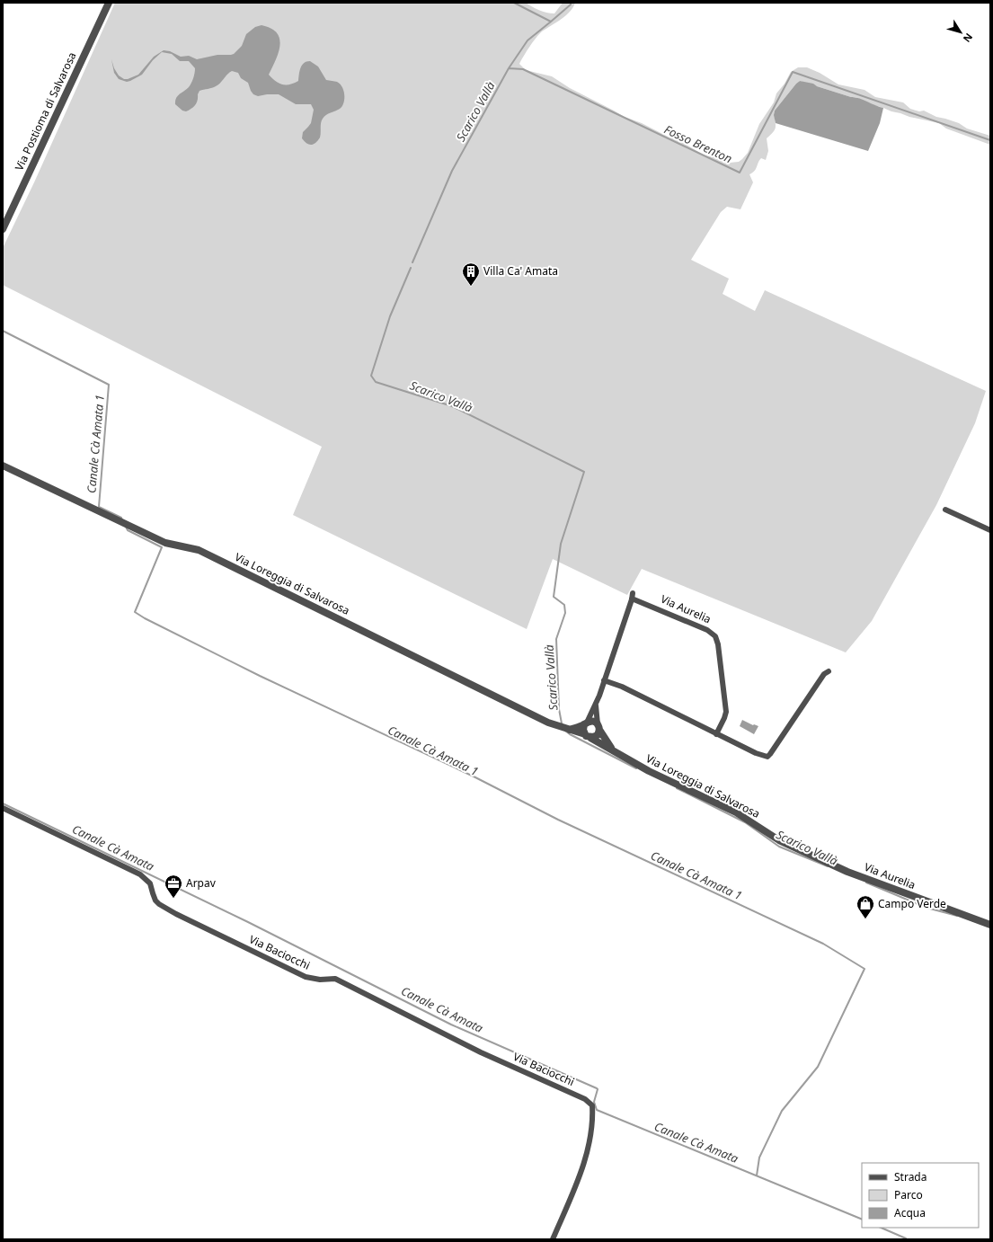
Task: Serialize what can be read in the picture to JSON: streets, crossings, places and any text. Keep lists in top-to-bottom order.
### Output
{
  "streets": {
    "street": [
      "Via Postioma di Salvarosa",
      "Via Loreggia di Salvarosa",
      "Via Aurelia",
      "Via Baciocchi"
    ]
  },
  "crossings": [
    ["Via Loreggia di Salvarosa", "Via Aurelia"]
  ],
  "water": [
    "Scarico Vallà",
    "Fosso Brenton",
    "Canale Cà Amata 1",
    "Canale Cà Amata"
  ],
  "places": {
    "building": ["Villa Ca' Amata"],
    "office": ["Arpav"],
    "shop": ["Campo Verde"]
  },
  "legend": ["Strada", "Parco", "Acqua"],
  "north": "bottom right"
}
